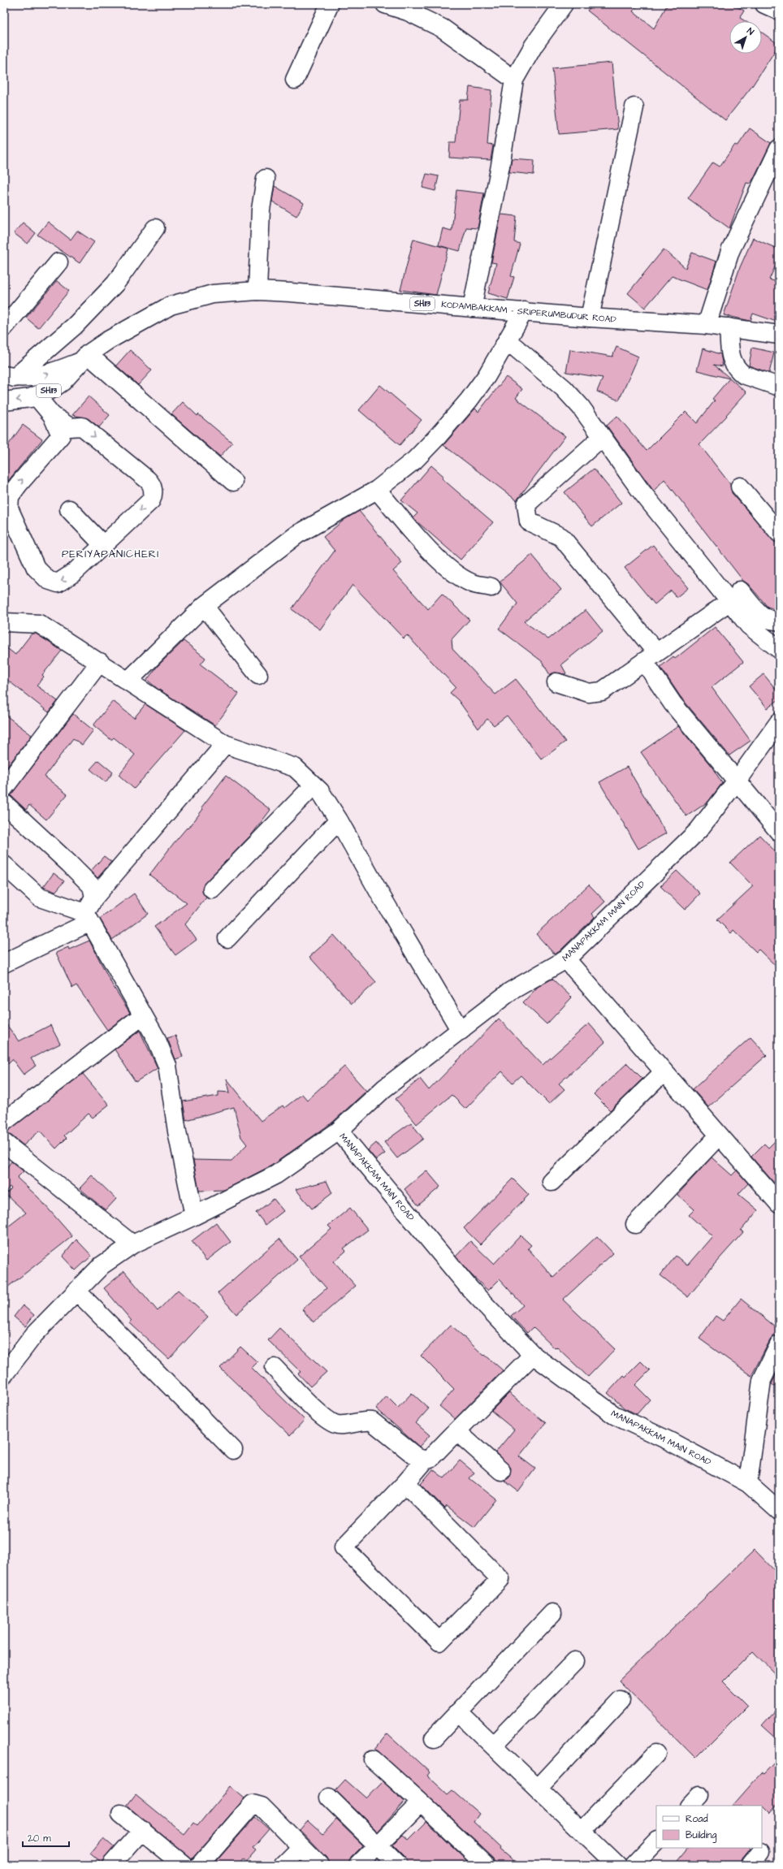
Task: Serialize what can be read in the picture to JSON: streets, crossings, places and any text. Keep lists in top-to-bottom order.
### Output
{
  "streets": {
    "street": ["SH113", "KODAMBAKKAM – SRIPERUMBUDUR ROAD", "MANAPAKKAM MAIN ROAD"]
  },
  "districts": ["PERIYAPANICHERI"],
  "legend": ["Road", "Building"],
  "scale_bar": "20 m",
  "north": "top right"
}
